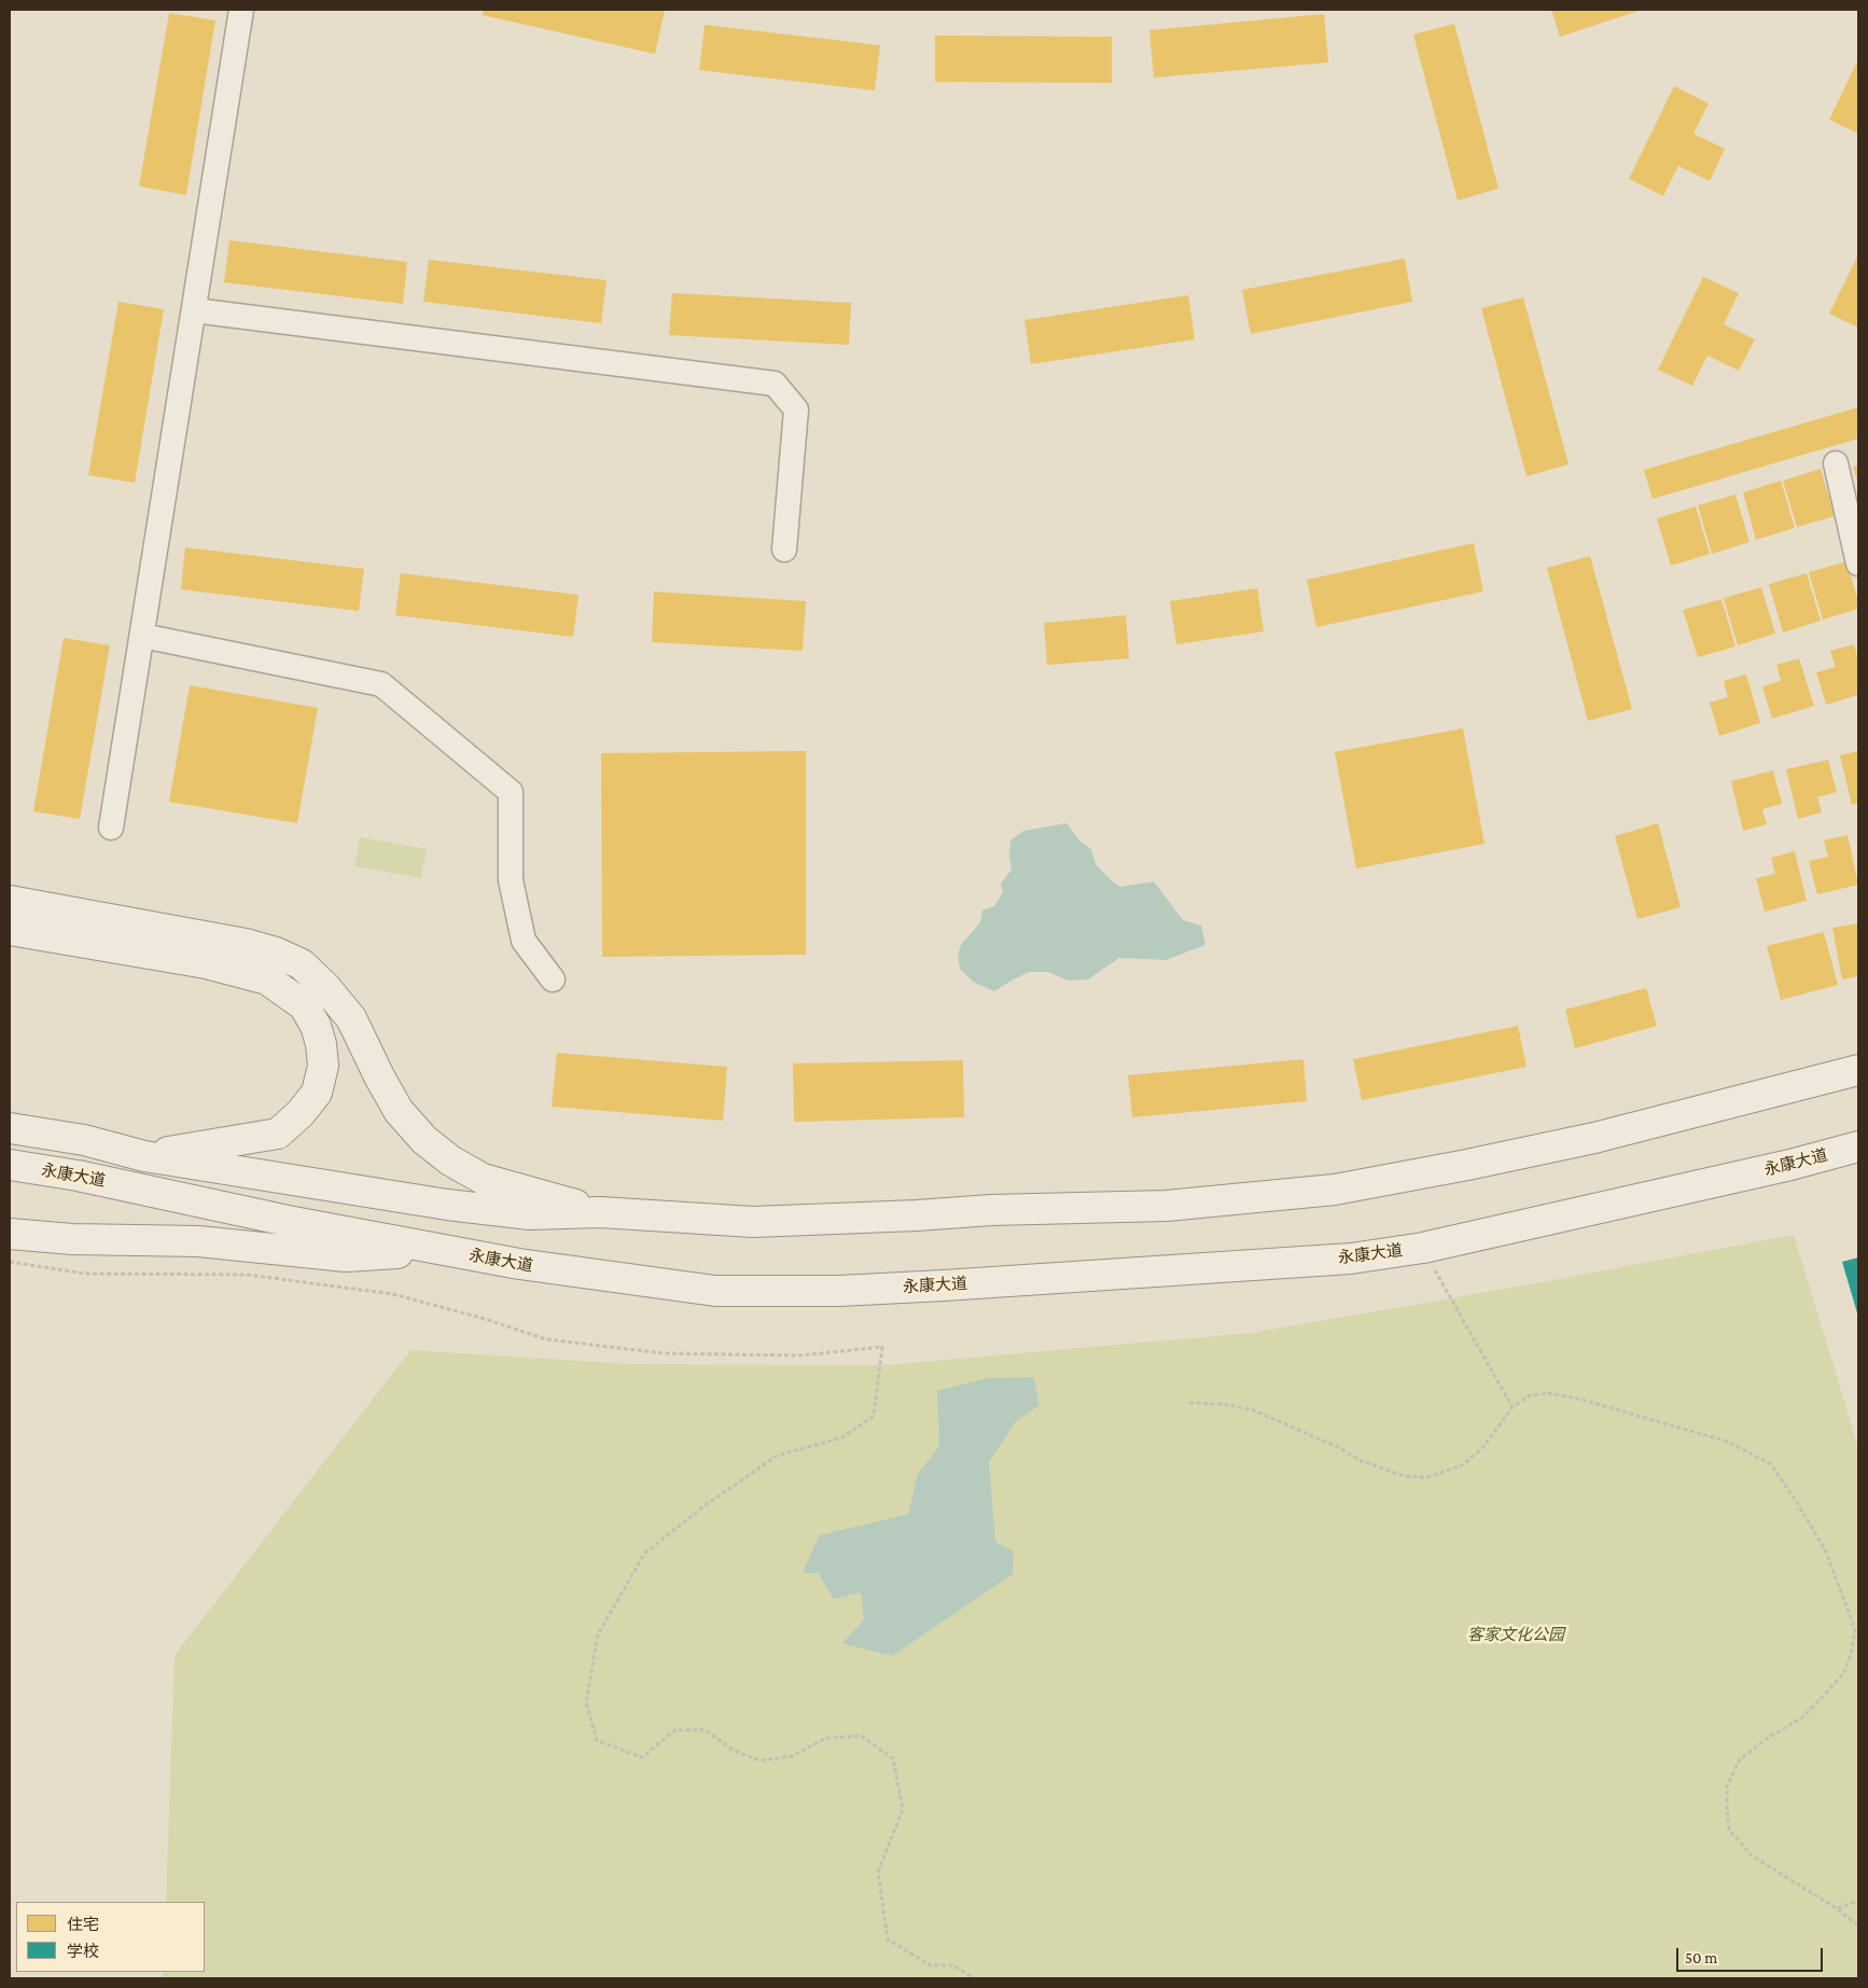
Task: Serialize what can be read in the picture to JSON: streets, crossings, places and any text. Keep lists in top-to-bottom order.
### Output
{
  "streets": {
    "main road": ["永康大道"]
  },
  "parks": ["客家文化公园"],
  "legend": ["住宅", "学校"],
  "scale_bar": "50 m"
}
